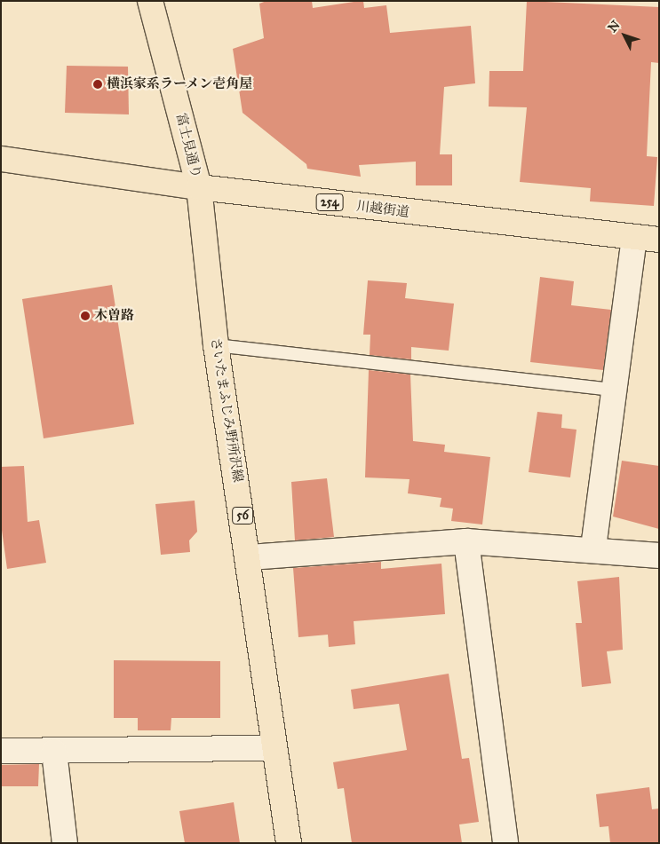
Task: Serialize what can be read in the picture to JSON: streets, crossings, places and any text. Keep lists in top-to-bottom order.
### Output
{
  "streets": {
    "main road": [
      "富士見通り",
      "254",
      "川越街道",
      "さいたまふじみ野所沢線",
      "56"
    ]
  },
  "crossings": [
    ["富士見通り", "川越街道"],
    ["富士見通り", "さいたまふじみ野所沢線"],
    ["川越街道", "さいたまふじみ野所沢線"]
  ],
  "places": ["横浜家系ラーメン壱角屋", "木曽路"],
  "north": "top left"
}
